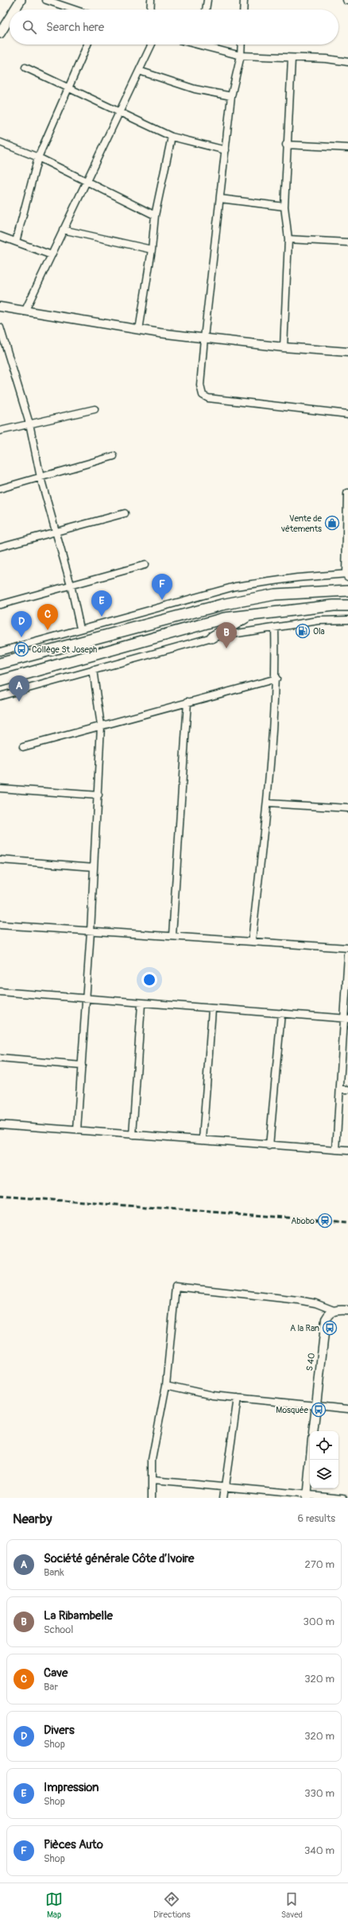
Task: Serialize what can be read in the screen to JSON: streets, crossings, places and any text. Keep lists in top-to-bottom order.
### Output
{
  "streets": {
    "street": ["S 40"]
  },
  "places": {
    "shop": ["Vente de vêtements"],
    "fuel station": ["Ola"],
    "bus stop": ["Collège St Joseph", "A la Ran", "Mosquée"],
    "station": ["Abobo"]
  },
  "page": {
    "search": "Search here",
    "pins": [
      "F",
      "E",
      "C",
      "D",
      "B",
      "A"
    ],
    "heading": ["Nearby", "6 results"],
    "list": [
      {
        "mark": "A",
        "name": "Société générale Côte d’Ivoire",
        "note": "Bank",
        "value": "270 m"
      },
      {
        "mark": "B",
        "name": "La Ribambelle",
        "note": "School",
        "value": "300 m"
      },
      {
        "mark": "C",
        "name": "Cave",
        "note": "Bar",
        "value": "320 m"
      },
      {
        "mark": "D",
        "name": "Divers",
        "note": "Shop",
        "value": "320 m"
      },
      {
        "mark": "E",
        "name": "Impression",
        "note": "Shop",
        "value": "330 m"
      },
      {
        "mark": "F",
        "name": "Pièces Auto",
        "note": "Shop",
        "value": "340 m"
      }
    ],
    "nav": ["Map", "Directions", "Saved"]
  }
}
